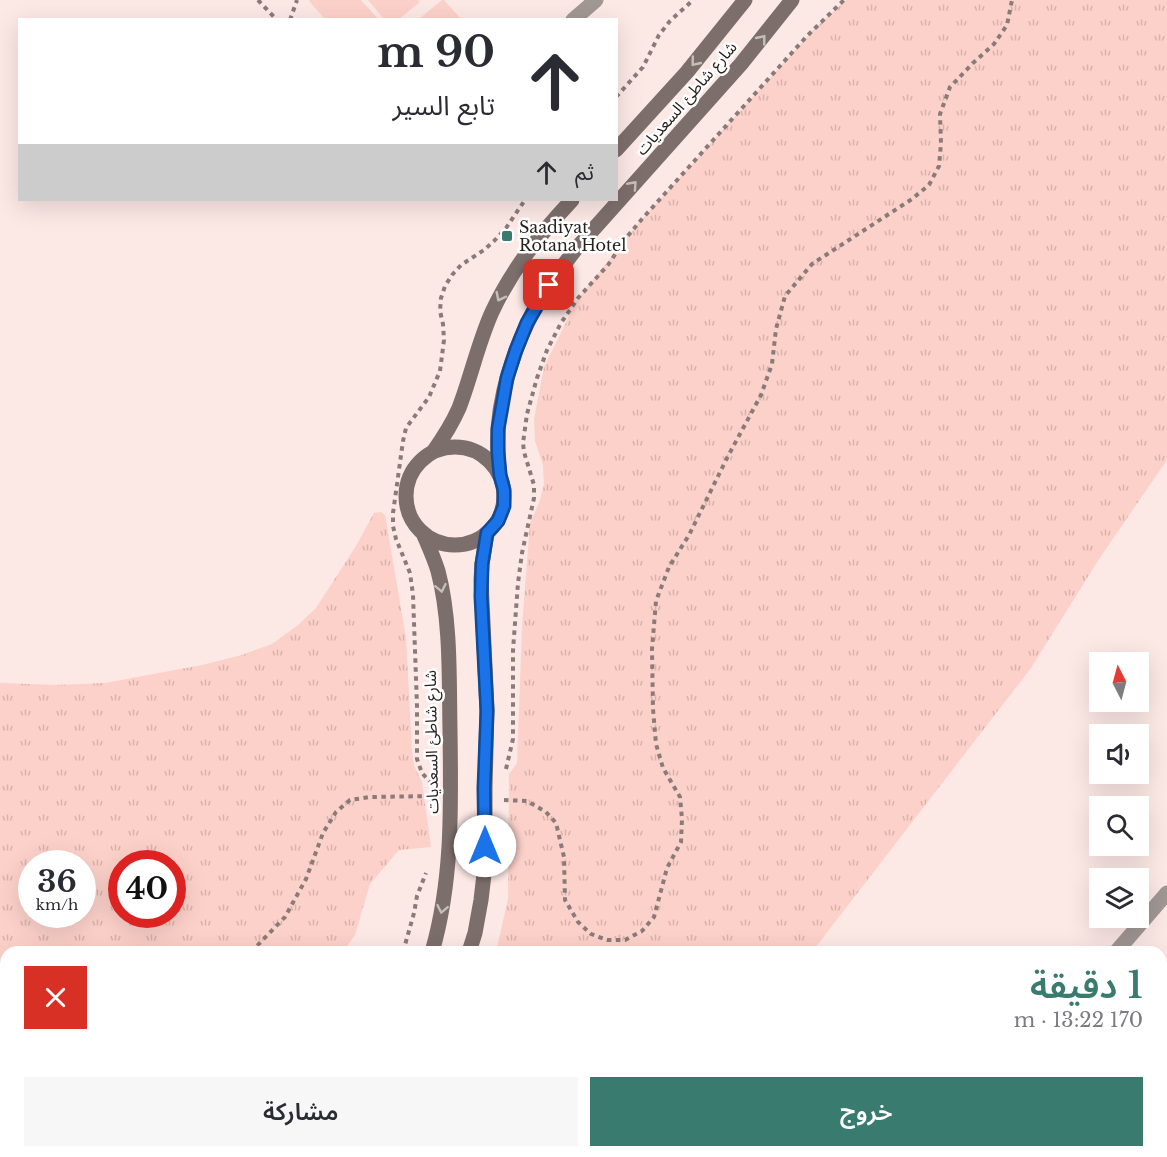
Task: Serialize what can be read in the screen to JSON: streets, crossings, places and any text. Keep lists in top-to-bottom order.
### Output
{
  "streets": {
    "street": ["شارع شاطئ السعديات"]
  },
  "places": {
    "transit": ["Saadiyat Rotana Hotel"]
  },
  "north": "top",
  "page": {
    "turn": ["90 m", "تابع السير"],
    "then": "ثم",
    "speed": "36 km/h",
    "limit": "40",
    "heading": ["1 دقيقة", "170 m · 13:22"],
    "buttons": ["خروج", "مشاركة"]
  }
}
